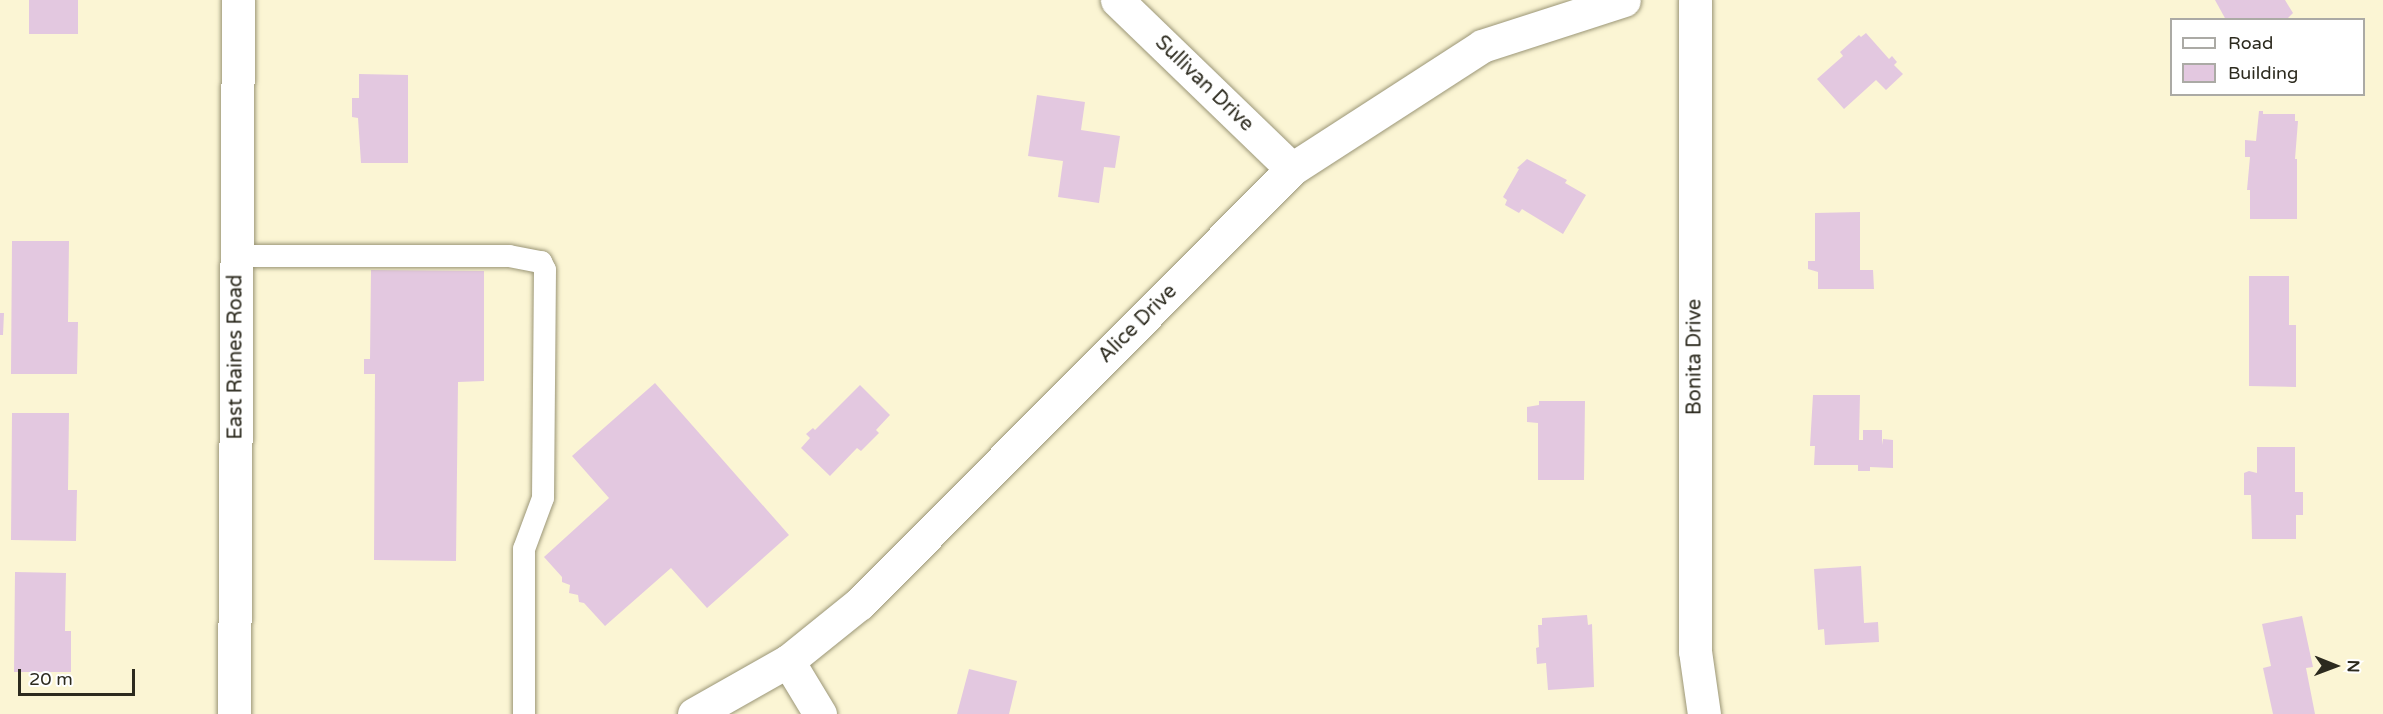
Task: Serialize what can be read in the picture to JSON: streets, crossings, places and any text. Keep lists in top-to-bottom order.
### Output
{
  "streets": {
    "street": [
      "Sullivan Drive",
      "Alice Drive",
      "East Raines Road",
      "Bonita Drive"
    ]
  },
  "crossings": [
    ["Sullivan Drive", "Alice Drive"]
  ],
  "legend": ["Road", "Building"],
  "scale_bar": "20 m",
  "north": "right"
}
